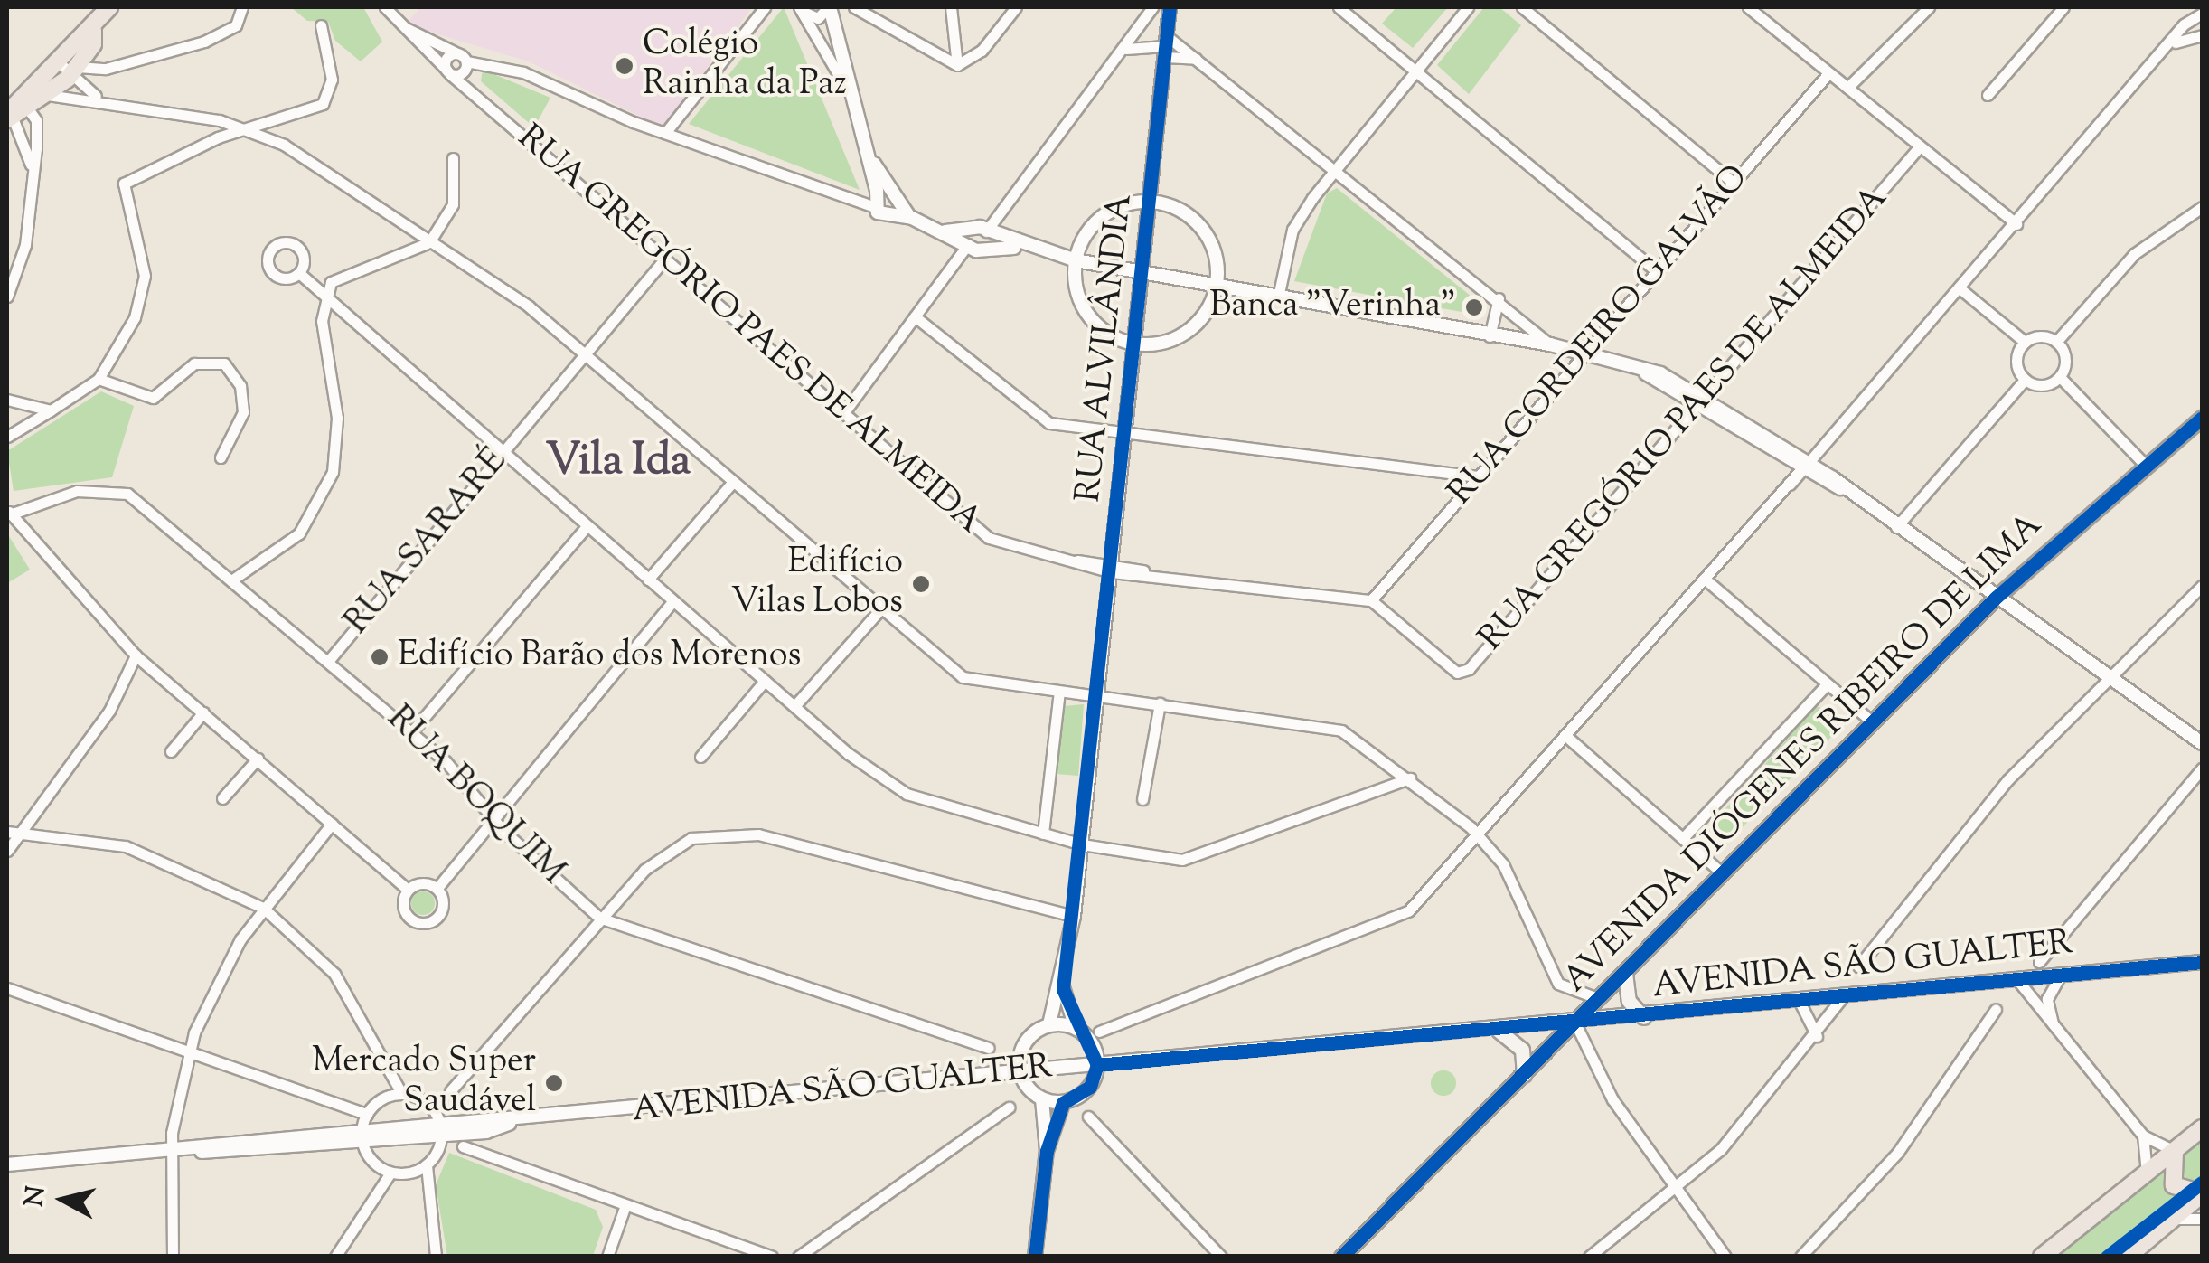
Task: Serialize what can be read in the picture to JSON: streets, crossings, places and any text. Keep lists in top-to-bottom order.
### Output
{
  "streets": {
    "main road": ["AVENIDA DIÓGENES RIBEIRO DE LIMA"],
    "street": [
      "RUA GREGÓRIO PAES DE ALMEIDA",
      "RUA CORDEIRO GALVÃO",
      "RUA ALVILÂNDIA",
      "RUA SARARÉ",
      "RUA BOQUIM",
      "AVENIDA SÃO GUALTER"
    ]
  },
  "crossings": [
    ["RUA GREGÓRIO PAES DE ALMEIDA", "RUA CORDEIRO GALVÃO"],
    ["RUA GREGÓRIO PAES DE ALMEIDA", "RUA ALVILÂNDIA"],
    ["RUA GREGÓRIO PAES DE ALMEIDA", "RUA SARARÉ"],
    ["RUA SARARÉ", "RUA BOQUIM"],
    ["AVENIDA DIÓGENES RIBEIRO DE LIMA", "AVENIDA SÃO GUALTER"]
  ],
  "districts": ["Vila Ida"],
  "places": [
    "Colégio Rainha da Paz",
    "Banca \"Verinha\"",
    "Edifício Vilas Lobos",
    "Edifício Barão dos Morenos",
    "Mercado Super Saudável"
  ],
  "north": "left"
}
